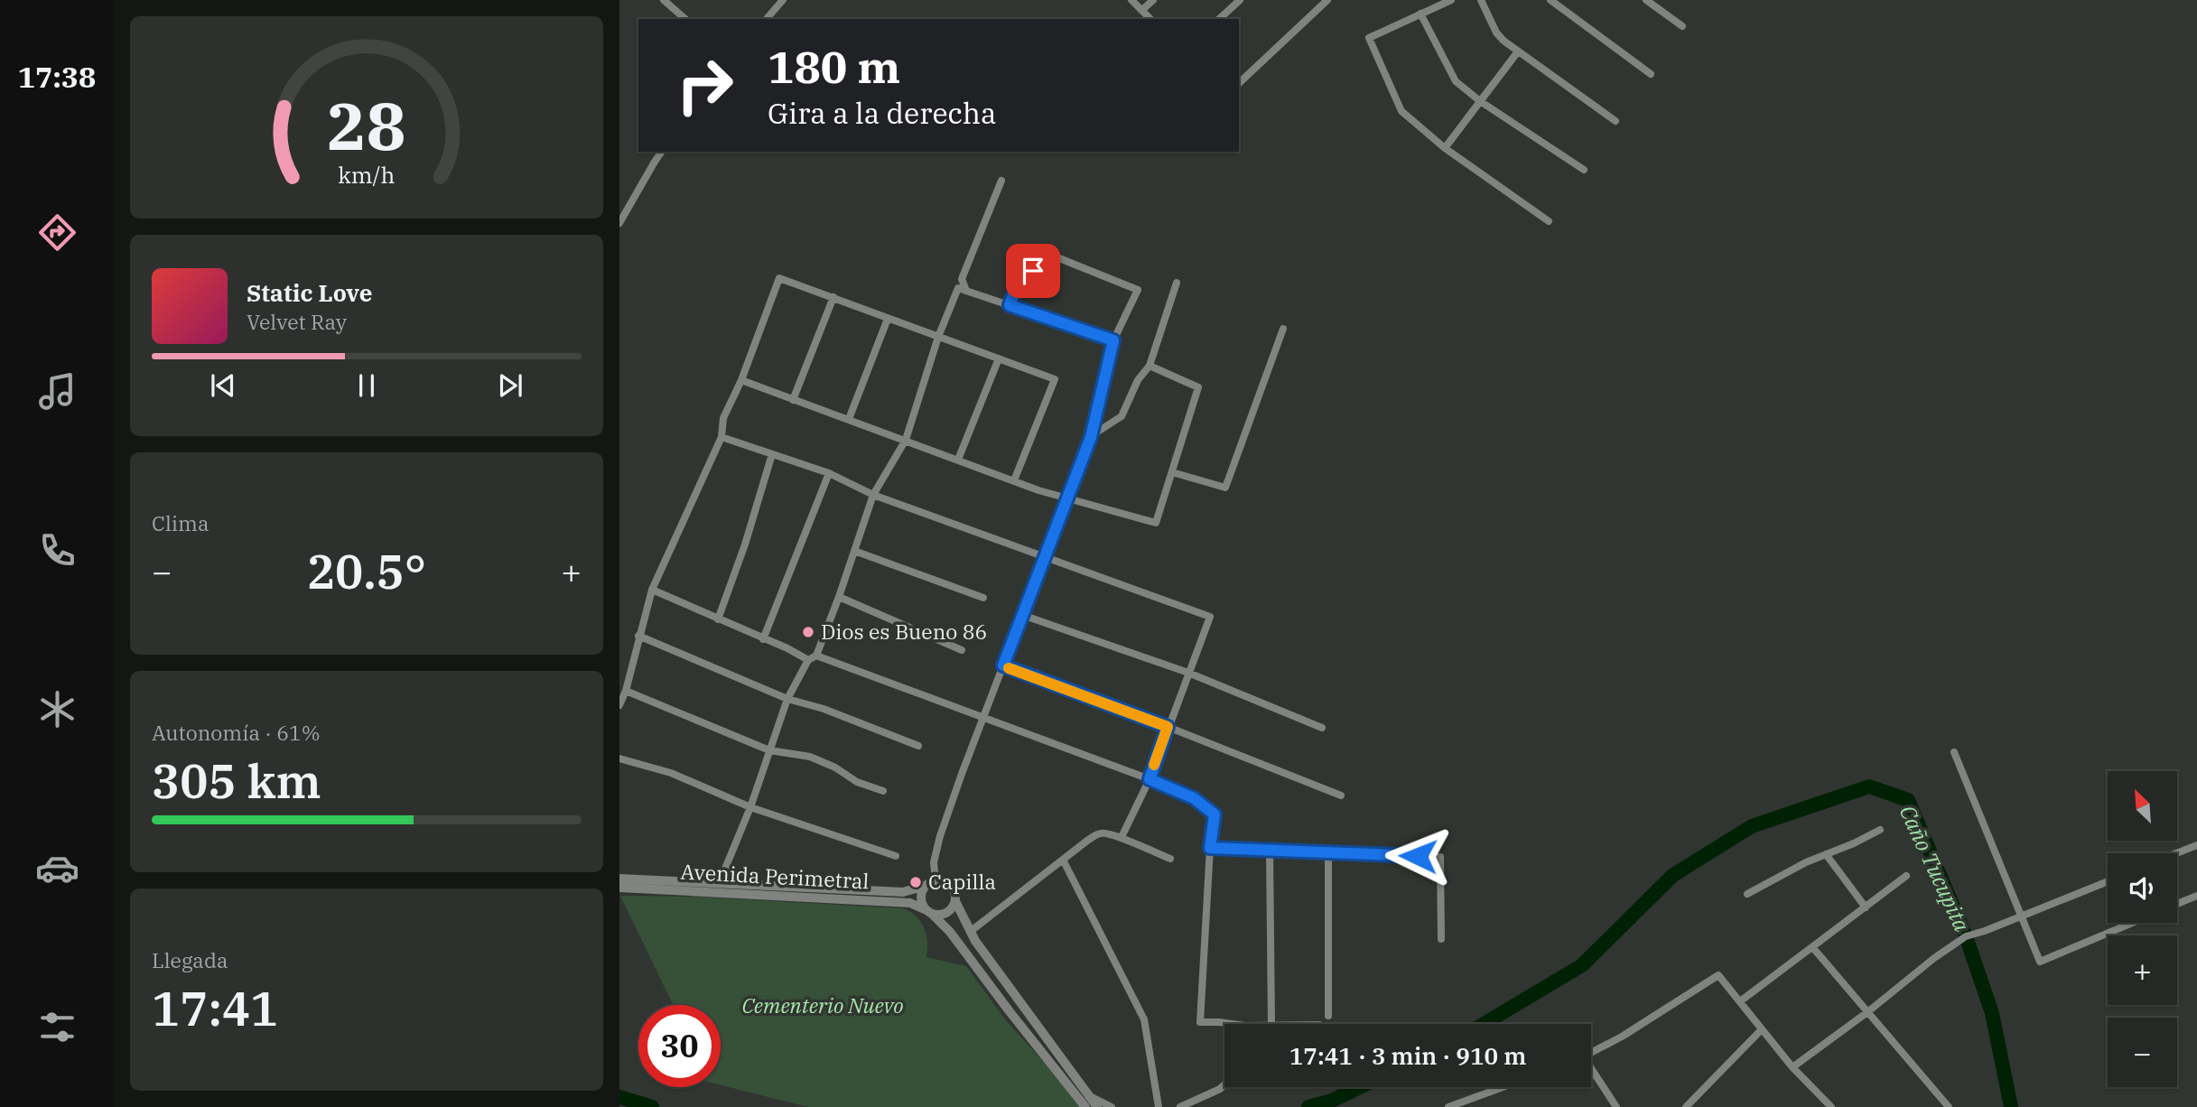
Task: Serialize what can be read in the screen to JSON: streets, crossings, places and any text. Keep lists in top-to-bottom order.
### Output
{
  "streets": {
    "street": ["Avenida Perimetral"]
  },
  "water": ["Caño Tucupita"],
  "parks": ["Cementerio Nuevo"],
  "places": ["Dios es Bueno 86", "Capilla"],
  "north": "top left",
  "page": {
    "tabs": "17:38",
    "turn": ["180 m", "Gira a la derecha"],
    "song": ["Static Love", "Velvet Ray"],
    "tile": [
      "Clima",
      ["Autonomía · 61%", "305 km"],
      ["Llegada", "17:41"]
    ],
    "heat": ["−", "20.5°", "+"],
    "map_buttons": ["+", "−"],
    "limit": "30",
    "trip": "17:41 · 3 min · 910 m",
    "gauge": ["28", "km/h"]
  }
}
